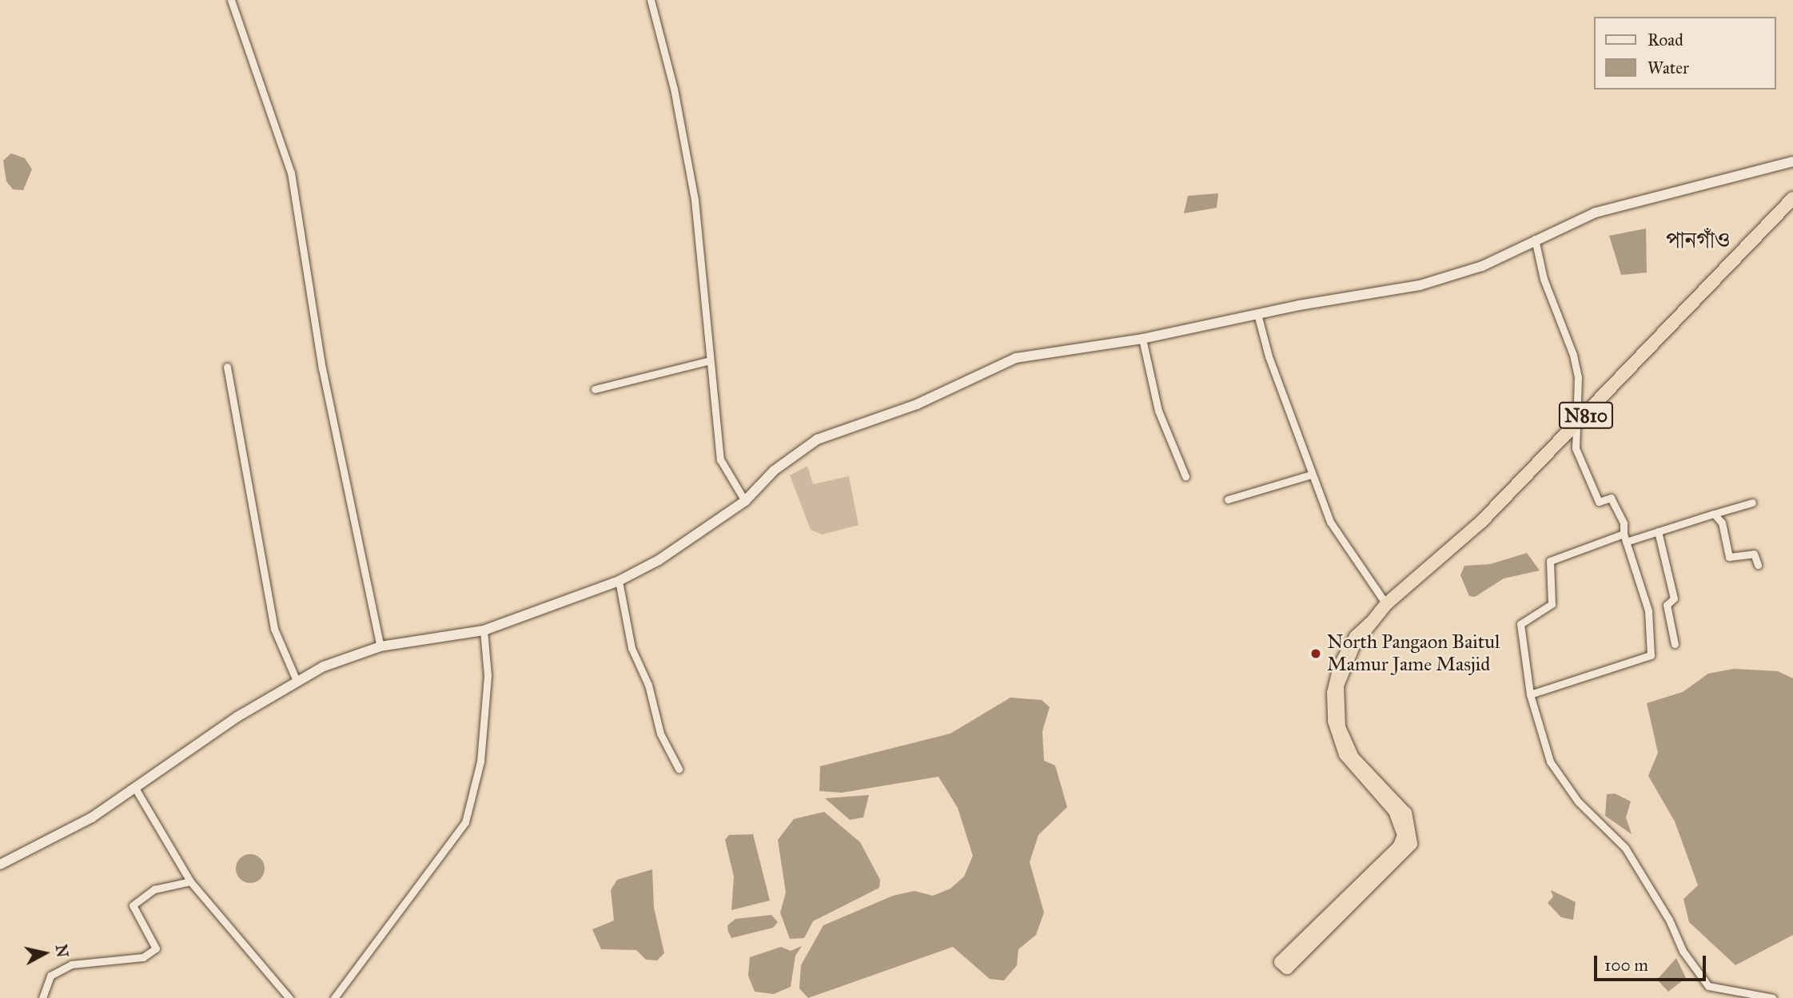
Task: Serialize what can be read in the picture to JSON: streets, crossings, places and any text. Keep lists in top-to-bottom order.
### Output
{
  "streets": {
    "highway": ["N810"]
  },
  "districts": ["পানগাঁও"],
  "places": ["North Pangaon Baitul Mamur Jame Masjid"],
  "legend": ["Road", "Water"],
  "scale_bar": "100 m",
  "north": "right"
}
